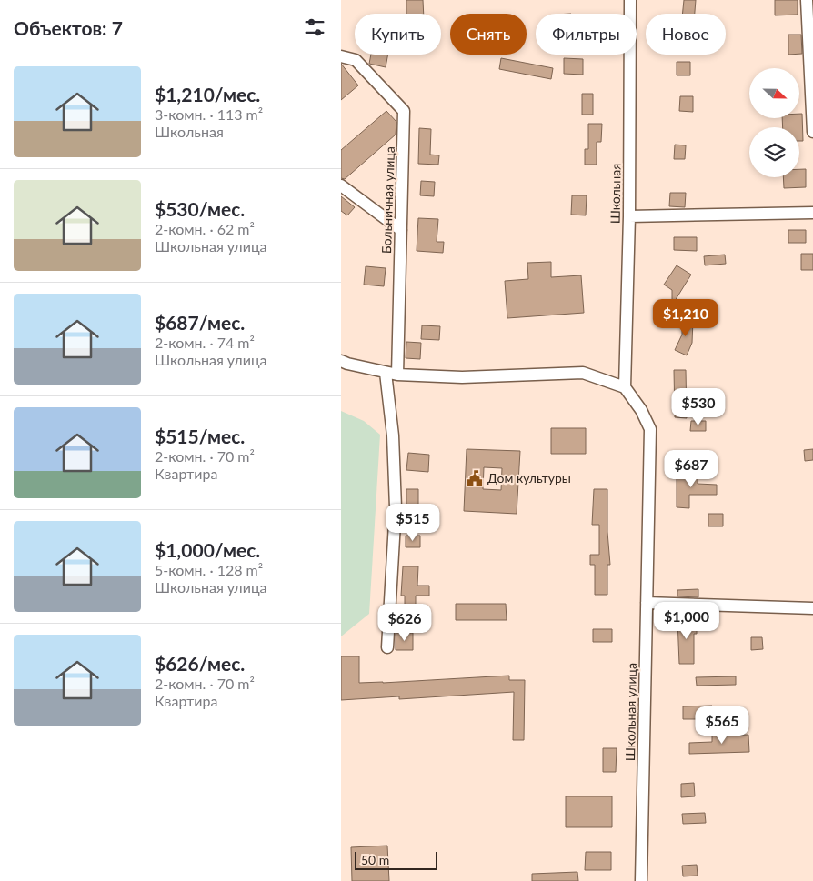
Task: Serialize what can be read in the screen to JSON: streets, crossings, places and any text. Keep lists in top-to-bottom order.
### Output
{
  "streets": {
    "street": ["Школьная", "Больничная улица", "Школьная улица"]
  },
  "crossings": [
    ["Школьная", "Школьная улица"]
  ],
  "places": {
    "public building": ["Дом культуры"]
  },
  "scale_bar": "50 m",
  "north": "right",
  "page": {
    "heading": "Объектов: 7",
    "chip": [
      "Купить",
      "Снять",
      "Фильтры",
      "Новое"
    ],
    "list": [
      {
        "name": "$1,210/мес.",
        "note": "3-комн. · 113 m² · Школьная"
      },
      {
        "name": "$530/мес.",
        "note": "2-комн. · 62 m² · Школьная улица"
      },
      {
        "name": "$687/мес.",
        "note": "2-комн. · 74 m² · Школьная улица"
      },
      {
        "name": "$515/мес.",
        "note": "2-комн. · 70 m² · Квартира"
      },
      {
        "name": "$1,000/мес.",
        "note": "5-комн. · 128 m² · Школьная улица"
      },
      {
        "name": "$626/мес.",
        "note": "2-комн. · 70 m² · Квартира"
      }
    ],
    "price": [
      "$1,210",
      "$530",
      "$687",
      "$515",
      "$1,000",
      "$626",
      "$565"
    ],
    "scale": "50 m"
  }
}
